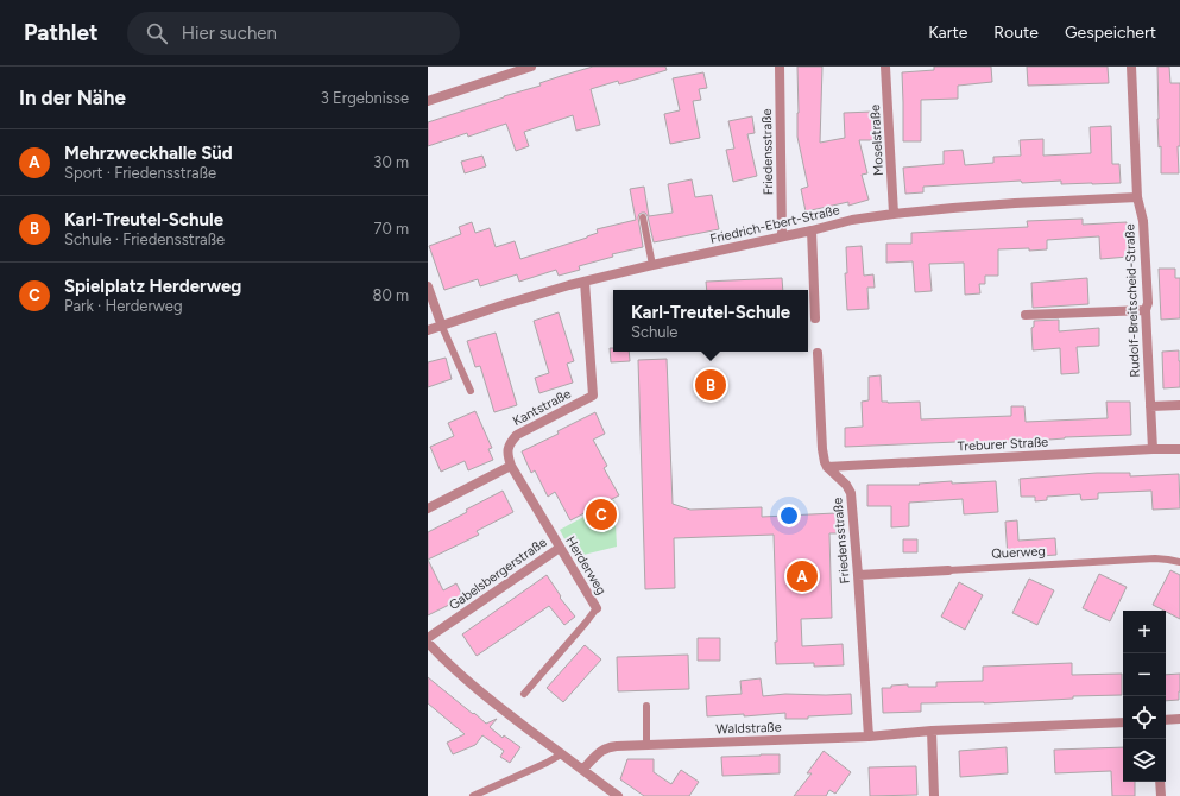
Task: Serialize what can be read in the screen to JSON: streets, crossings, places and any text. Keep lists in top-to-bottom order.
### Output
{
  "streets": {
    "street": [
      "Moselstraße",
      "Friedensstraße",
      "Friedrich-Ebert-Straße",
      "Rudolf-Breitscheid-Straße",
      "Kantstraße",
      "Treburer Straße",
      "Querweg",
      "Herderweg",
      "Gabelsbergerstraße",
      "Waldstraße"
    ]
  },
  "crossings": [
    ["Moselstraße", "Friedrich-Ebert-Straße"],
    ["Friedensstraße", "Friedrich-Ebert-Straße"],
    ["Friedensstraße", "Treburer Straße"],
    ["Friedensstraße", "Querweg"],
    ["Friedensstraße", "Waldstraße"],
    ["Friedrich-Ebert-Straße", "Rudolf-Breitscheid-Straße"],
    ["Friedrich-Ebert-Straße", "Kantstraße"],
    ["Rudolf-Breitscheid-Straße", "Treburer Straße"],
    ["Kantstraße", "Herderweg"],
    ["Herderweg", "Gabelsbergerstraße"]
  ],
  "page": {
    "header": "Pathlet",
    "search": "Hier suchen",
    "nav": ["Karte", "Route", "Gespeichert"],
    "heading": ["In der Nähe", "3 Ergebnisse"],
    "list": [
      {
        "mark": "A",
        "name": "Mehrzweckhalle Süd",
        "note": "Sport · Friedensstraße",
        "value": "30 m"
      },
      {
        "mark": "B",
        "name": "Karl-Treutel-Schule",
        "note": "Schule · Friedensstraße",
        "value": "70 m"
      },
      {
        "mark": "C",
        "name": "Spielplatz Herderweg",
        "note": "Park · Herderweg",
        "value": "80 m"
      }
    ],
    "popup": ["Karl-Treutel-Schule", "Schule"],
    "pins": ["B", "C", "A"],
    "map_buttons": ["+", "−"]
  }
}
